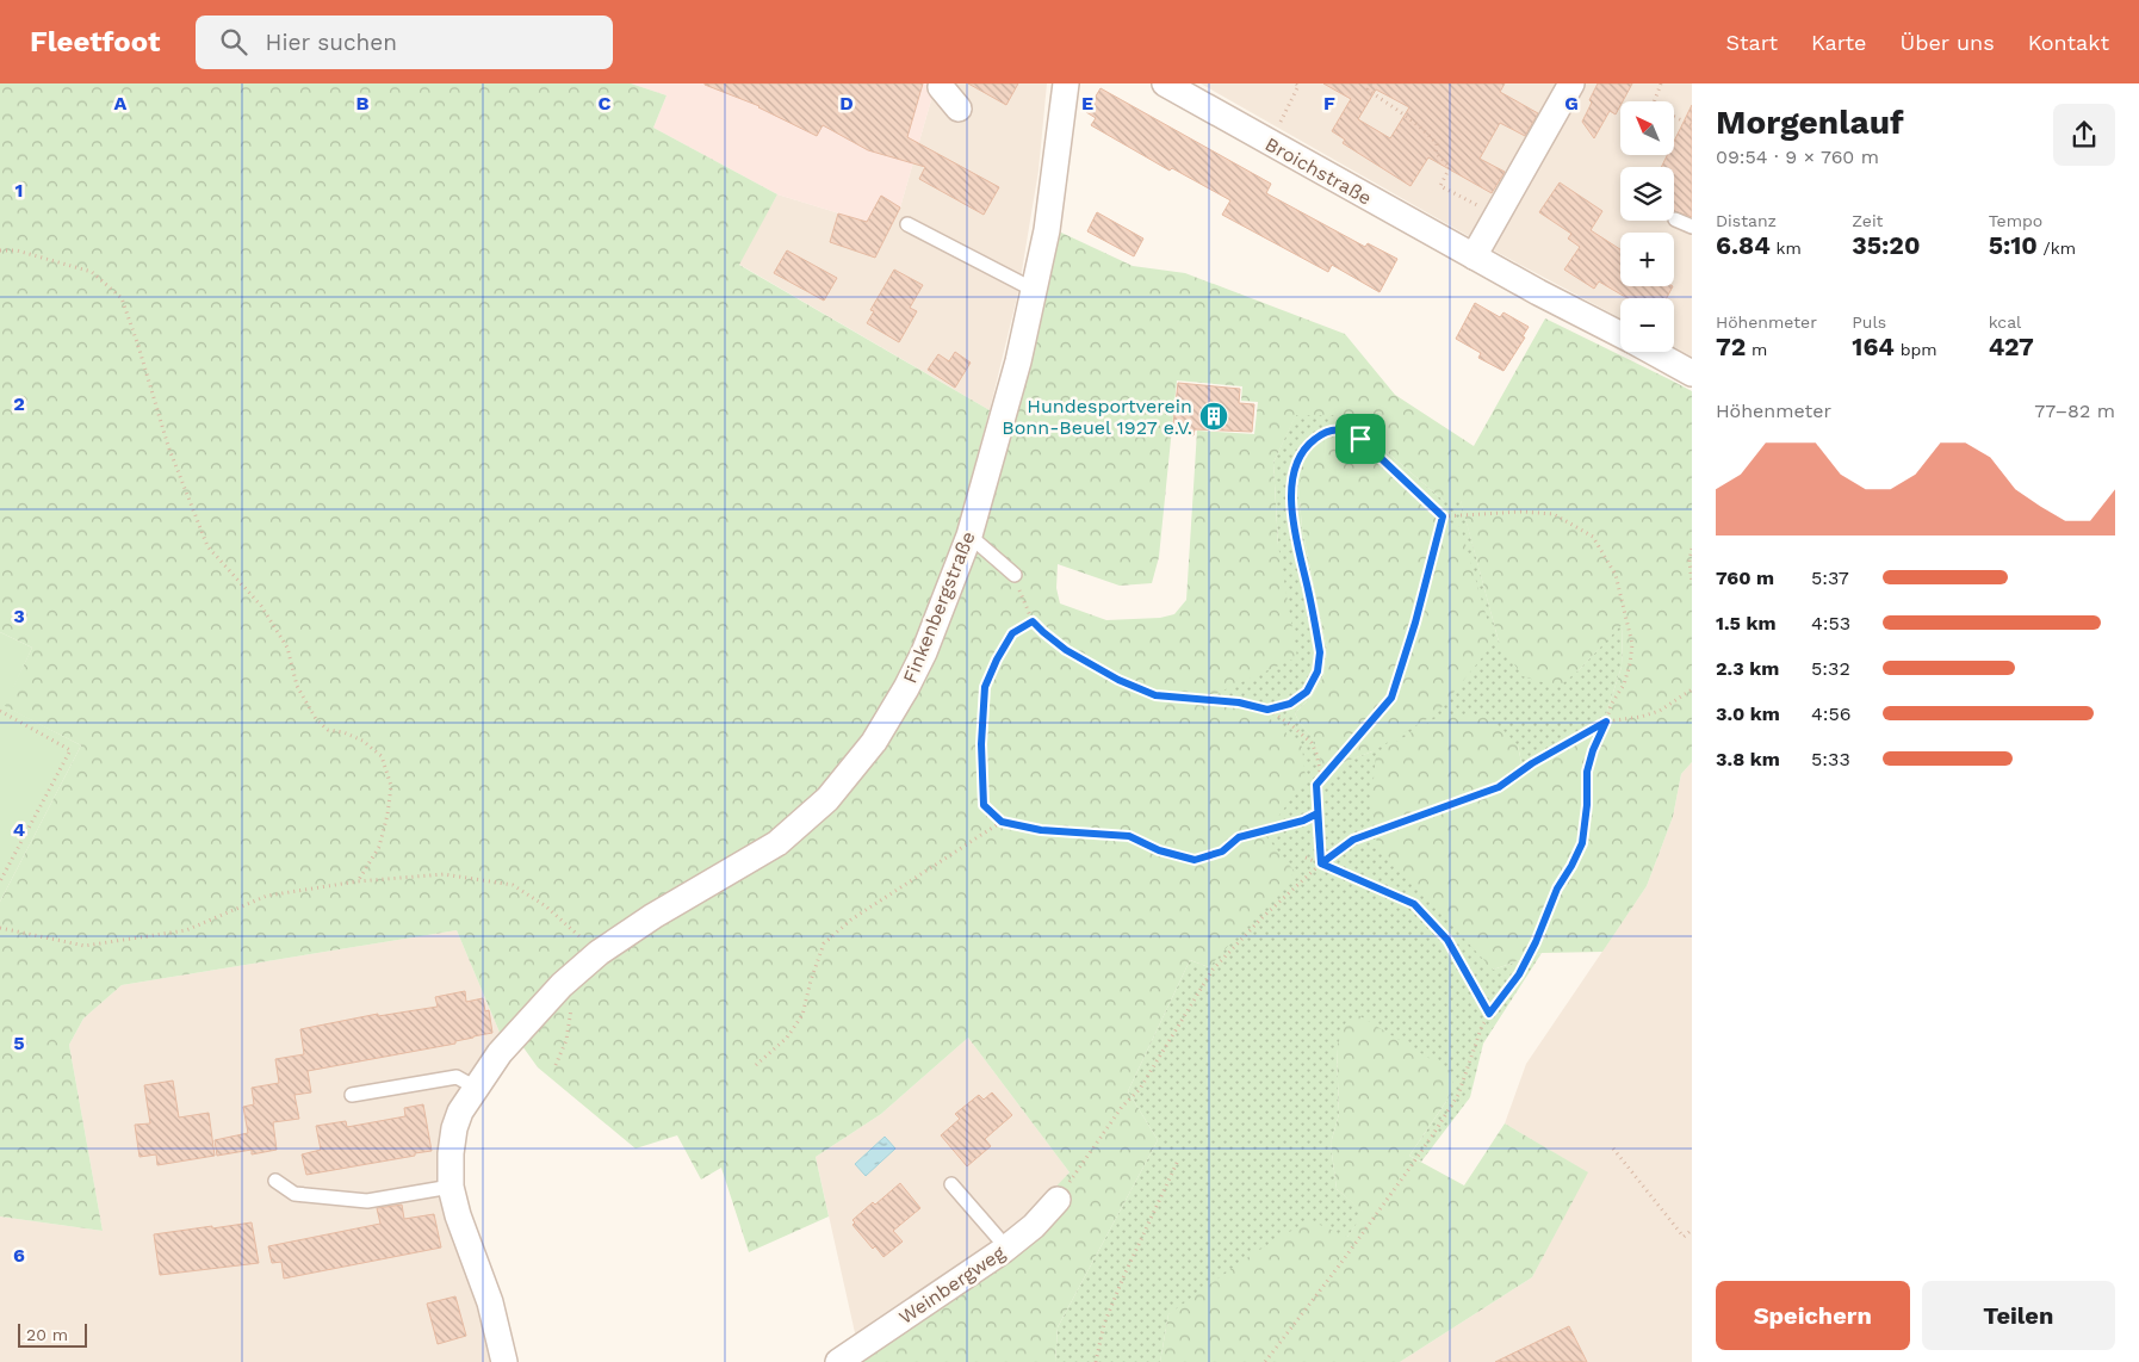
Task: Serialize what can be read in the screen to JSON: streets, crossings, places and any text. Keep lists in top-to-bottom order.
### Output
{
  "streets": {
    "street": ["Broichstraße", "Finkenbergstraße", "Weinbergweg"]
  },
  "places": {
    "building": ["Hundesportverein Bonn-Beuel 1927 e.V."]
  },
  "scale_bar": "20 m",
  "north": "top left",
  "page": {
    "header": "Fleetfoot",
    "search": "Hier suchen",
    "nav": [
      "Start",
      "Karte",
      "Über uns",
      "Kontakt"
    ],
    "heading": ["Morgenlauf", "09:54 · 9 × 760 m"],
    "map_buttons": ["+", "−"],
    "stats": [
      ["Distanz", "6.84 km"],
      ["Zeit", "35:20"],
      ["Tempo", "5:10 /km"],
      ["Höhenmeter", "72 m"],
      ["Puls", "164 bpm"],
      ["kcal", "427"]
    ],
    "chart": ["Höhenmeter", "77–82 m"],
    "list": [
      {
        "name": "760 m",
        "note": "5:37"
      },
      {
        "name": "1.5 km",
        "note": "4:53"
      },
      {
        "name": "2.3 km",
        "note": "5:32"
      },
      {
        "name": "3.0 km",
        "note": "4:56"
      },
      {
        "name": "3.8 km",
        "note": "5:33"
      }
    ],
    "buttons": ["Speichern", "Teilen"],
    "scale": "20 m"
  },
  "grid": {
    "columns": [
      "A",
      "B",
      "C",
      "D",
      "E",
      "F",
      "G"
    ],
    "rows": [
      "1",
      "2",
      "3",
      "4",
      "5",
      "6"
    ]
  }
}
